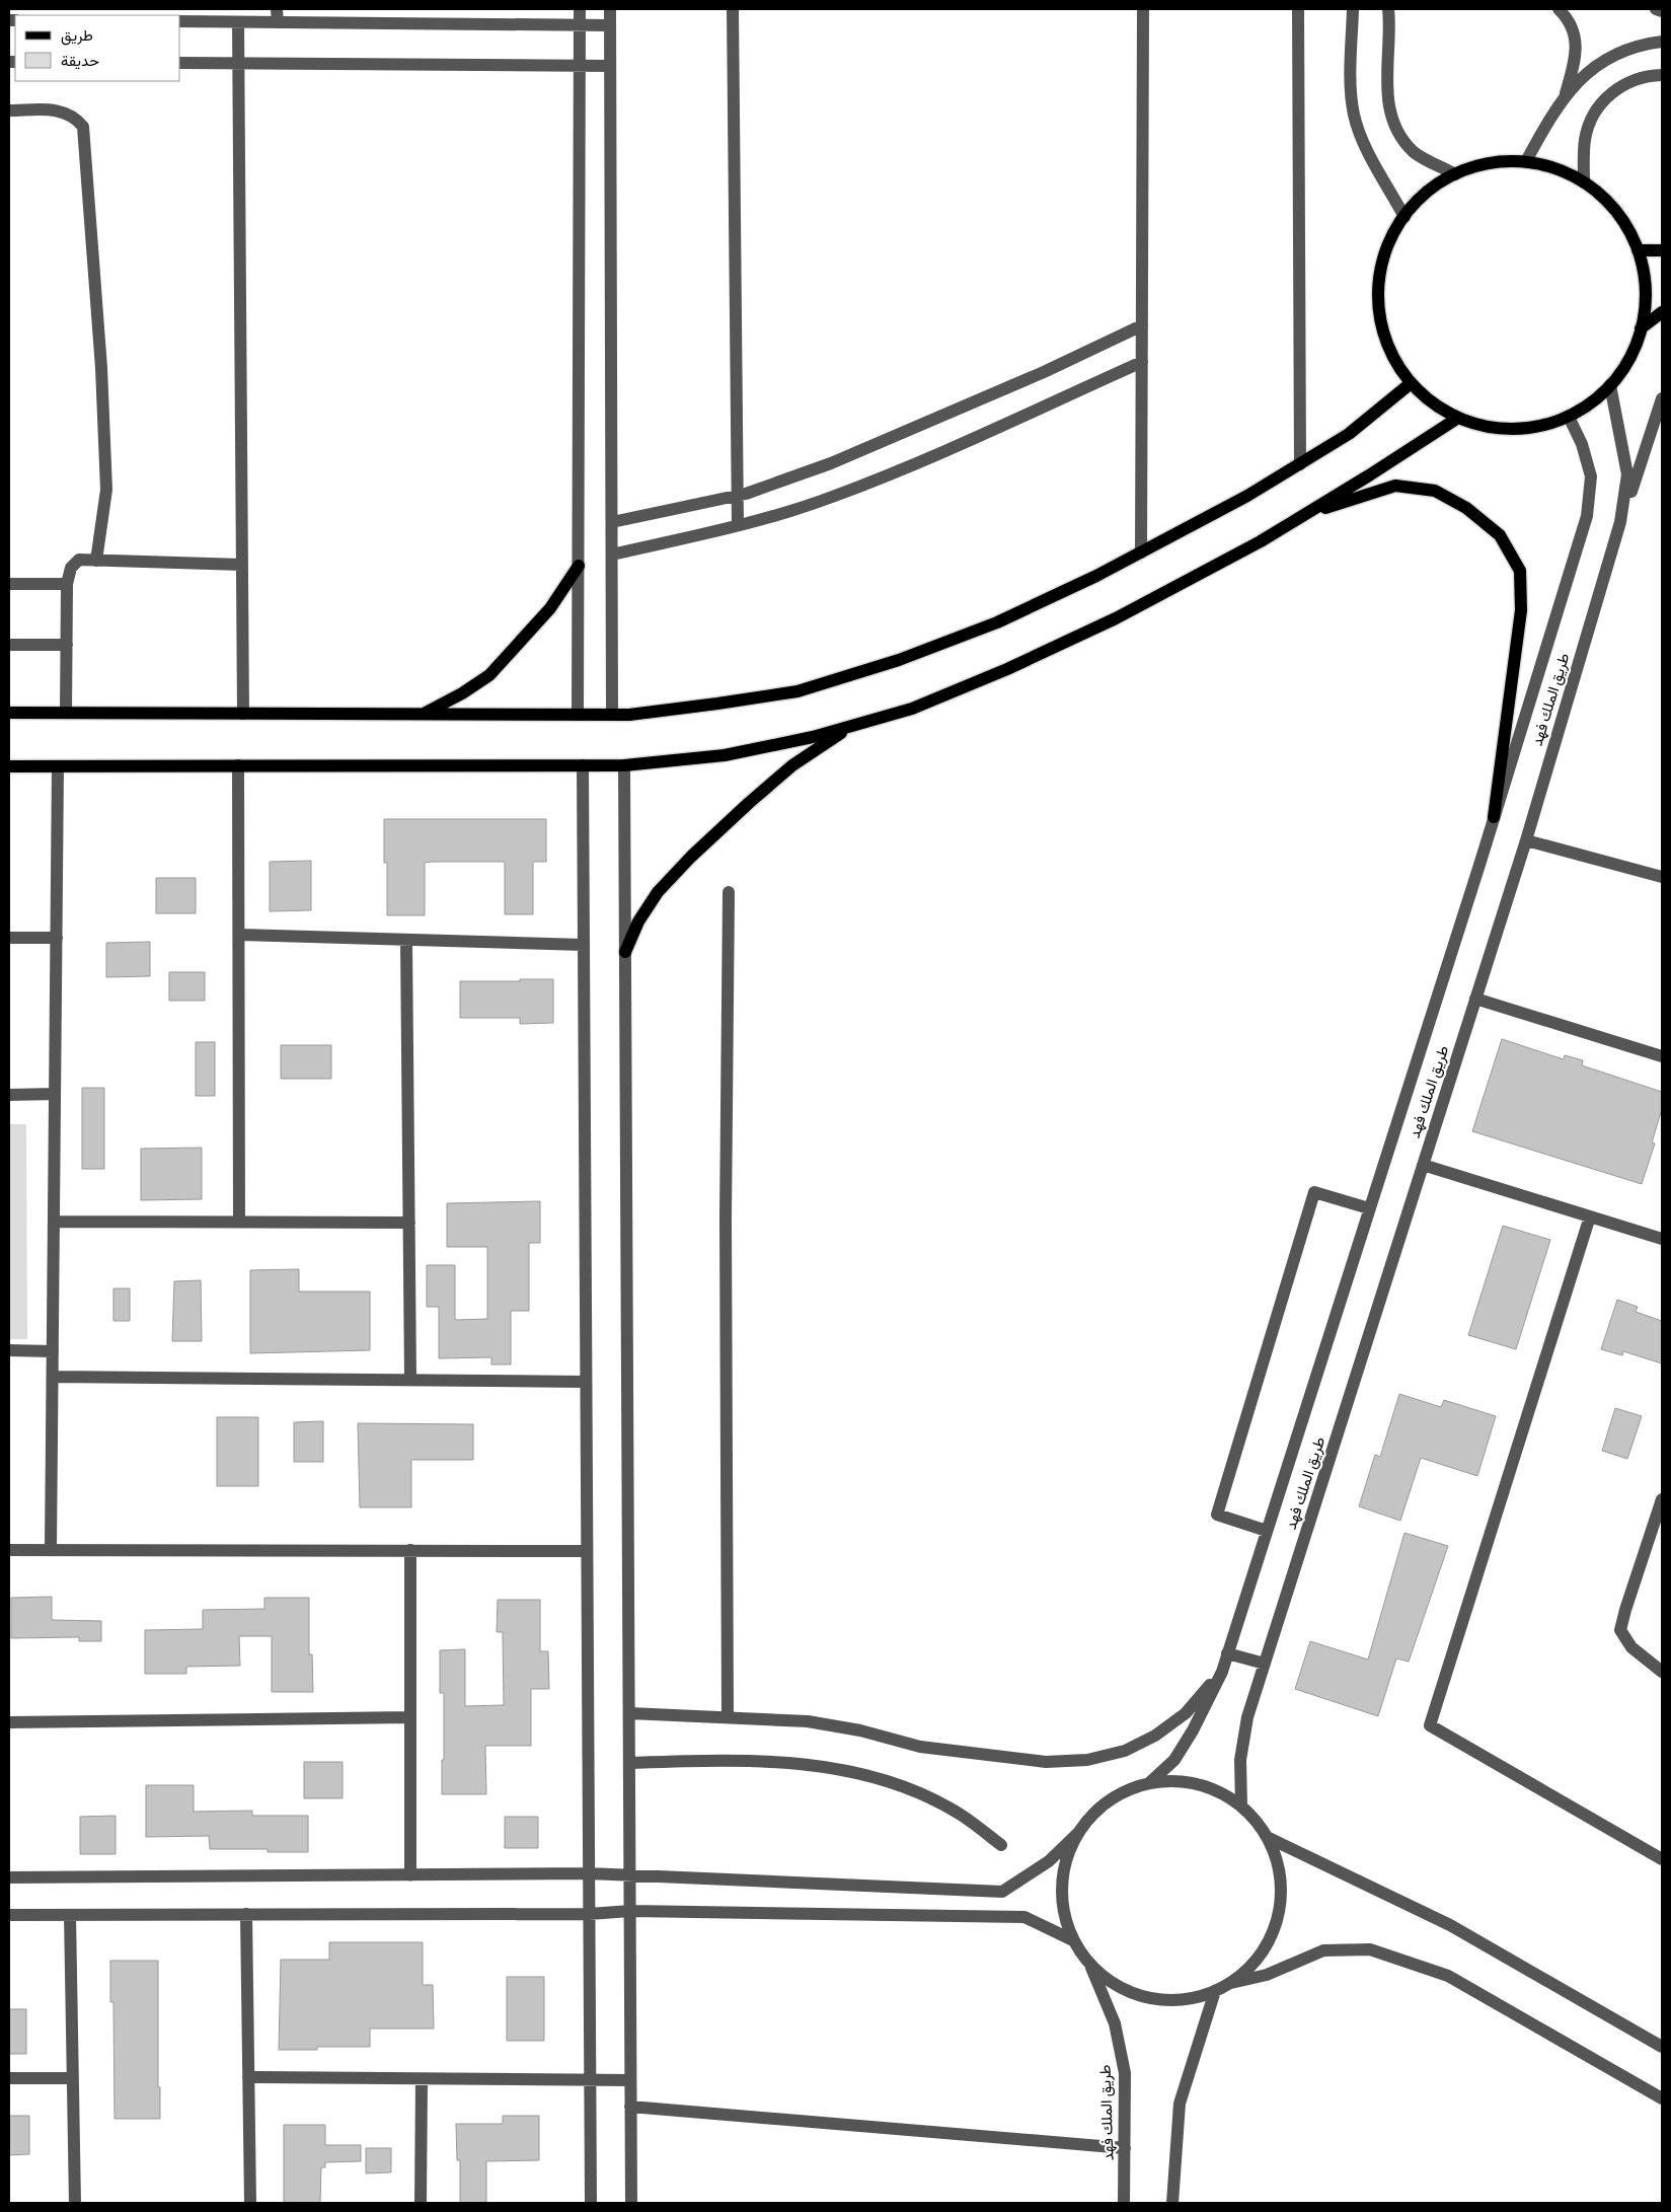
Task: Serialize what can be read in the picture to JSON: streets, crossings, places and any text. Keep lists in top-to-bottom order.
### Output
{
  "streets": {
    "street": ["طريق الملك فهد"]
  },
  "legend": ["طريق", "حديقة"]
}
